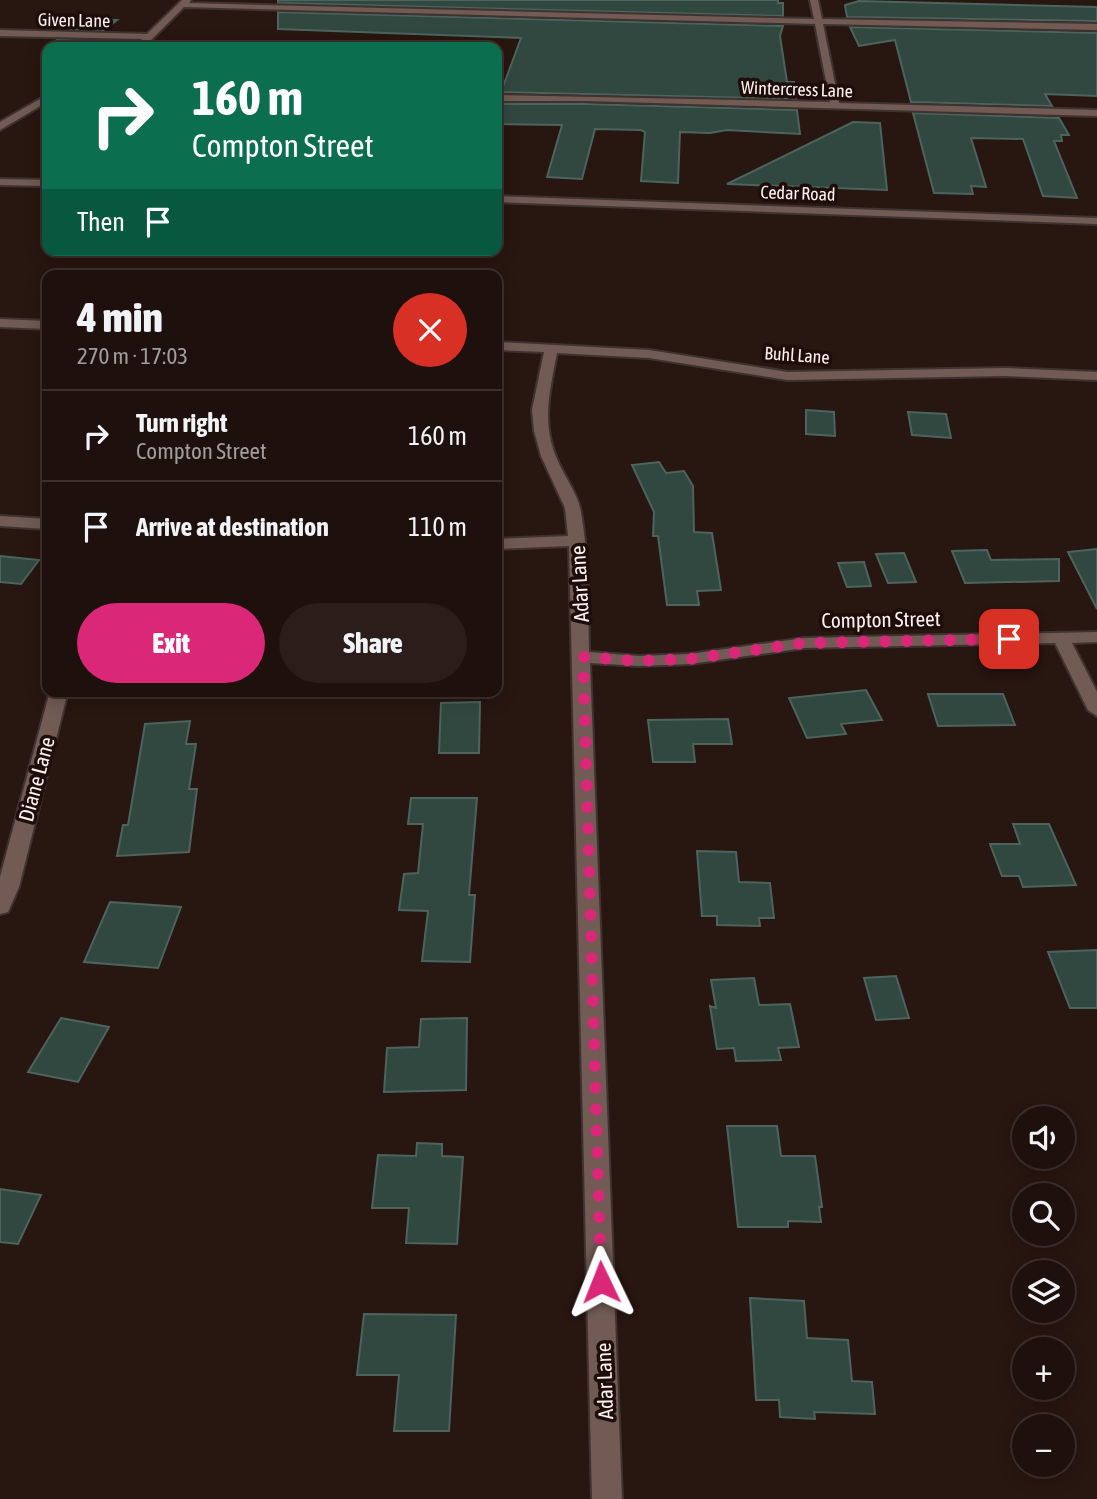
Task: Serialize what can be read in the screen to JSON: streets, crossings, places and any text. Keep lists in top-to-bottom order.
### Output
{
  "streets": {
    "street": [
      "Given Lane",
      "Wintercress Lane",
      "Cedar Road",
      "Buhl Lane",
      "Adar Lane",
      "Compton Street",
      "Diane Lane"
    ]
  },
  "crossings": [
    ["Buhl Lane", "Adar Lane"],
    ["Adar Lane", "Compton Street"]
  ],
  "page": {
    "turn": ["160 m", "Compton Street"],
    "then": "Then",
    "heading": ["4 min", "270 m · 17:03"],
    "list": [
      {
        "name": "Turn right",
        "note": "Compton Street",
        "value": "160 m"
      },
      {
        "name": "Arrive at destination",
        "value": "110 m"
      }
    ],
    "buttons": ["Exit", "Share"],
    "map_buttons": ["+", "−"]
  }
}
